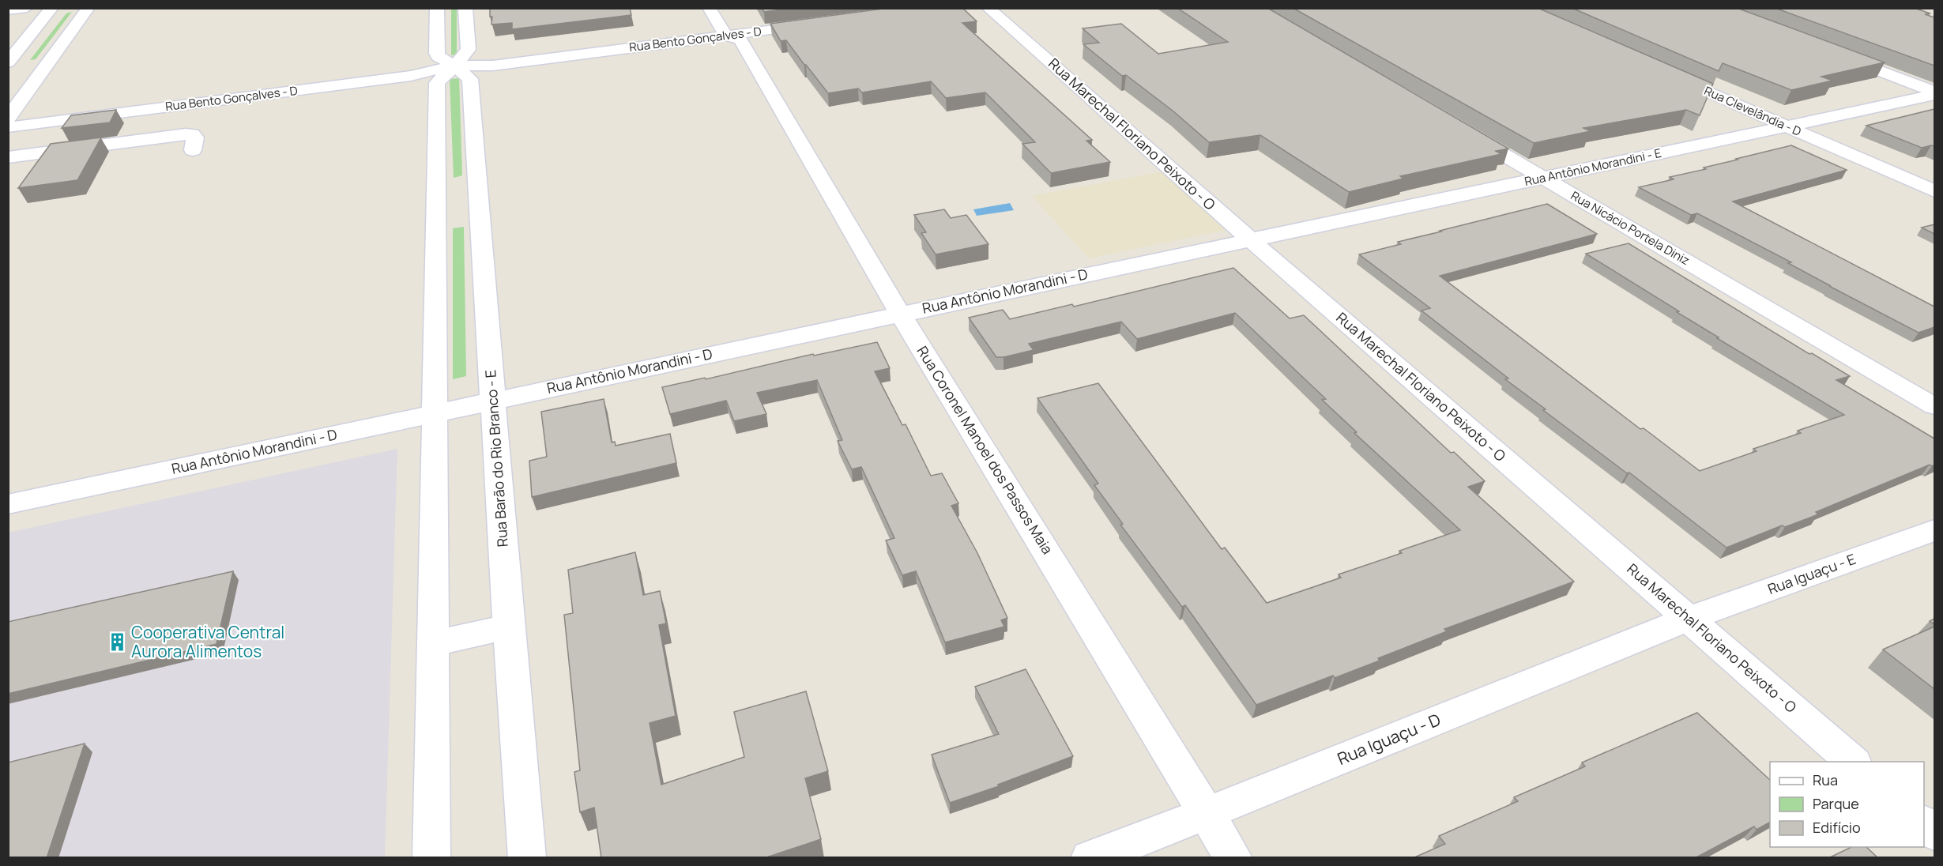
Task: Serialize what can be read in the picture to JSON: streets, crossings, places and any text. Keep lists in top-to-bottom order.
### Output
{
  "streets": {
    "street": [
      "Rua Bento Gonçalves - D",
      "Rua Clevelândia - D",
      "Rua Marechal Floriano Peixoto - O",
      "Rua Antônio Morandini - E",
      "Rua Nicácio Portela Diniz",
      "Rua Antônio Morandini - D",
      "Rua Coronel Manoel dos Passos Maia",
      "Rua Barão do Rio Branco - E",
      "Rua Iguaçu - E",
      "Rua Iguaçu - D"
    ]
  },
  "crossings": [
    ["Rua Bento Gonçalves - D", "Rua Coronel Manoel dos Passos Maia"],
    ["Rua Bento Gonçalves - D", "Rua Barão do Rio Branco - E"],
    ["Rua Clevelândia - D", "Rua Antônio Morandini - E"],
    ["Rua Marechal Floriano Peixoto - O", "Rua Antônio Morandini - E"],
    ["Rua Marechal Floriano Peixoto - O", "Rua Antônio Morandini - D"],
    ["Rua Marechal Floriano Peixoto - O", "Rua Iguaçu - E"],
    ["Rua Marechal Floriano Peixoto - O", "Rua Iguaçu - D"],
    ["Rua Antônio Morandini - E", "Rua Nicácio Portela Diniz"],
    ["Rua Antônio Morandini - E", "Rua Antônio Morandini - D"],
    ["Rua Antônio Morandini - D", "Rua Coronel Manoel dos Passos Maia"],
    ["Rua Antônio Morandini - D", "Rua Barão do Rio Branco - E"],
    ["Rua Coronel Manoel dos Passos Maia", "Rua Iguaçu - D"],
    ["Rua Iguaçu - E", "Rua Iguaçu - D"]
  ],
  "places": {
    "building": ["Cooperativa Central Aurora Alimentos"]
  },
  "legend": ["Rua", "Parque", "Edifício"]
}
